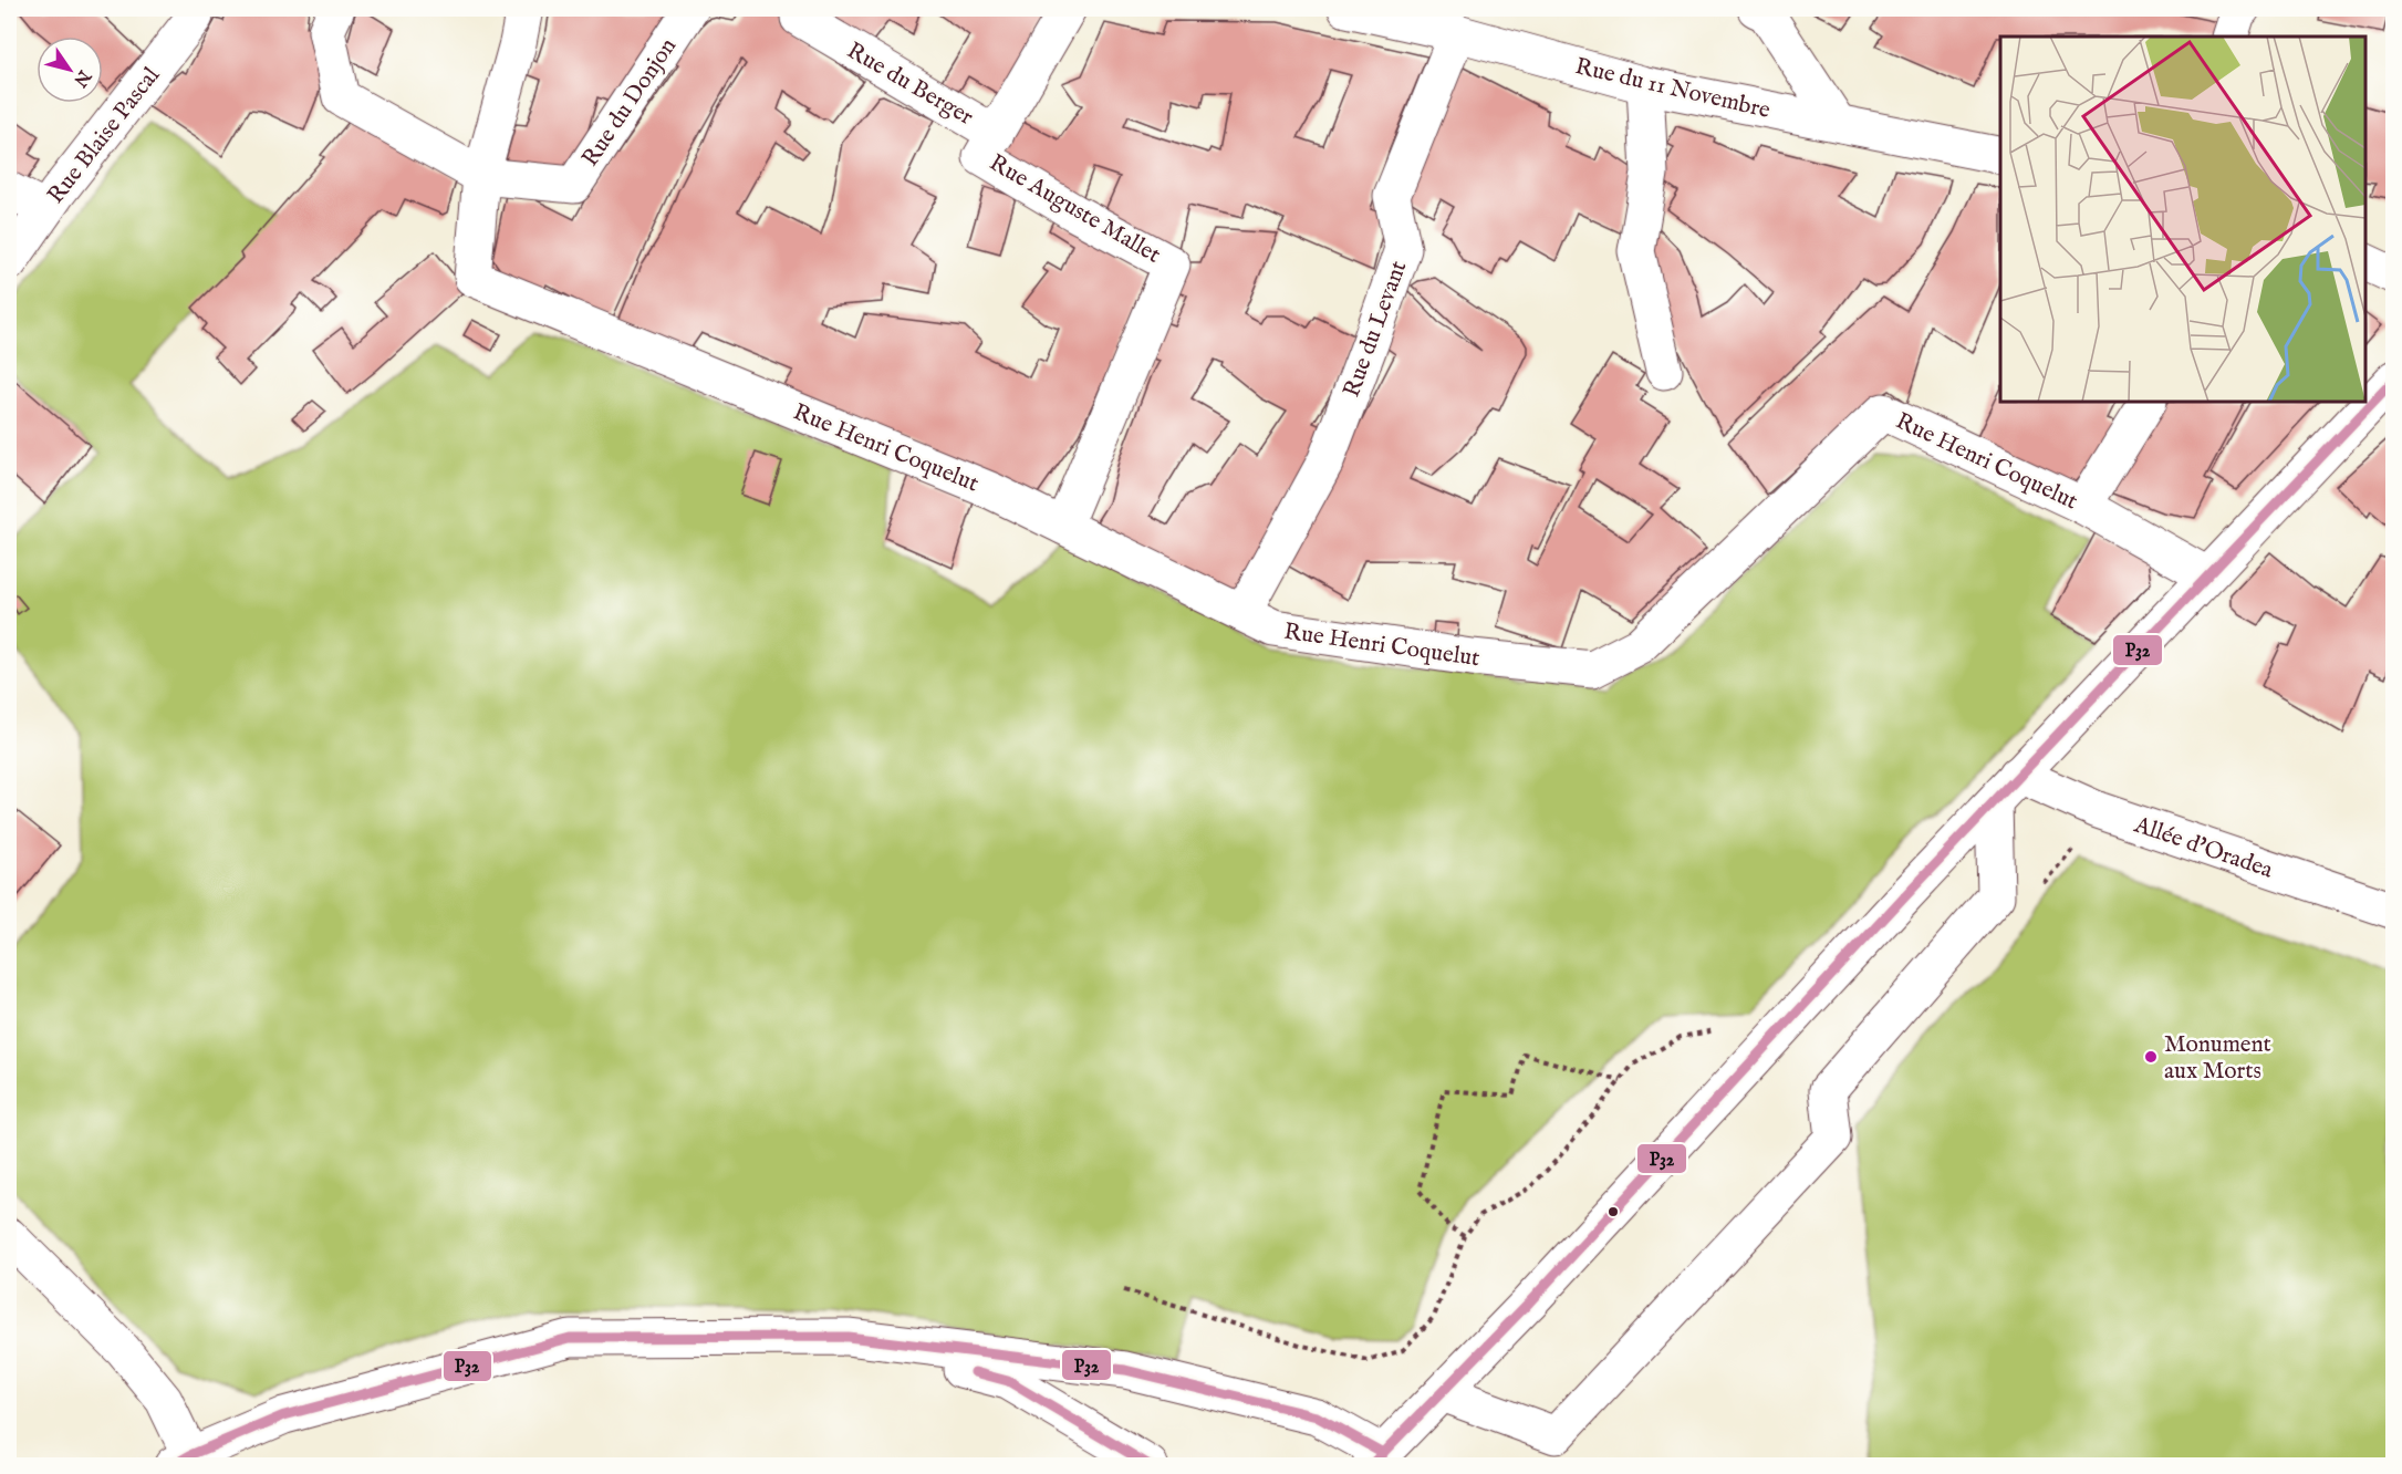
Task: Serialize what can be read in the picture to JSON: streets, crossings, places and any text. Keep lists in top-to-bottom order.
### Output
{
  "streets": {
    "street": [
      "Rue du Berger",
      "Rue du 11 Novembre",
      "Rue du Donjon",
      "Rue Blaise Pascal",
      "Rue Auguste Mallet",
      "Rue du Levant",
      "Rue Henri Coquelut",
      "Allée d'Oradea"
    ]
  },
  "crossings": [
    ["Rue du Berger", "Rue Auguste Mallet"],
    ["Rue du 11 Novembre", "Rue du Levant"],
    ["Rue du Donjon", "Rue Henri Coquelut"],
    ["Rue Auguste Mallet", "Rue Henri Coquelut"],
    ["Rue du Levant", "Rue Henri Coquelut"]
  ],
  "places": ["Monument aux Morts"],
  "lines": ["transit line P32"],
  "north": "bottom right"
}
